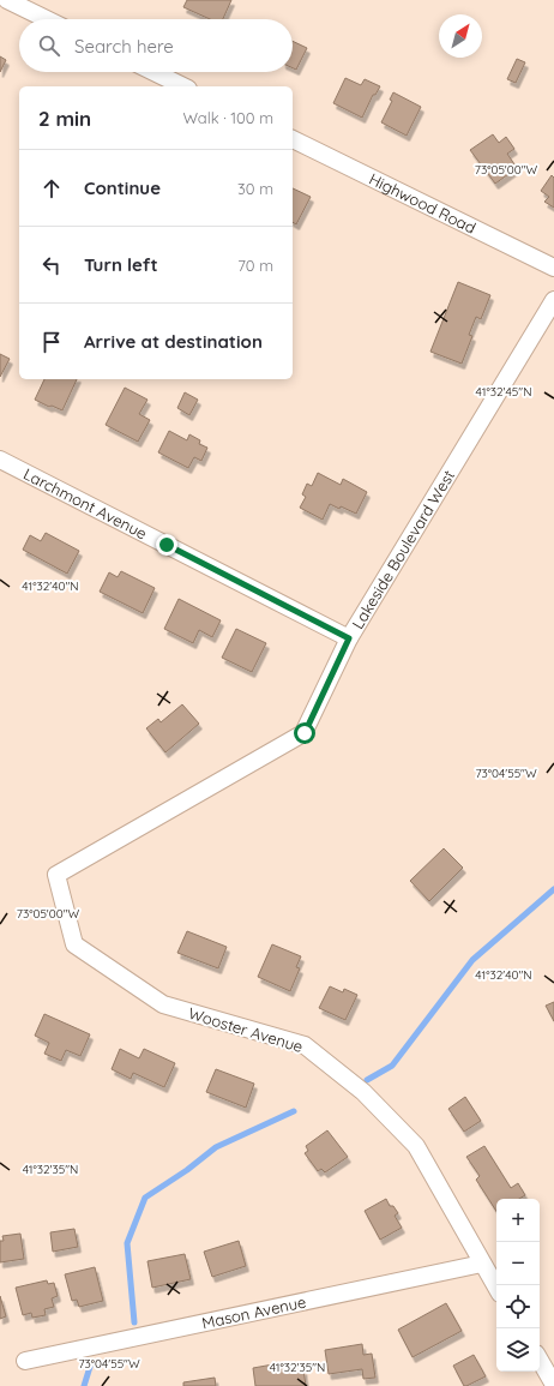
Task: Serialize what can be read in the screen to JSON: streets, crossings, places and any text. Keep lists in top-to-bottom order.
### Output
{
  "streets": {
    "street": [
      "Highwood Road",
      "Larchmont Avenue",
      "Lakeside Boulevard West",
      "Wooster Avenue",
      "Mason Avenue"
    ]
  },
  "crossings": [
    ["Larchmont Avenue", "Lakeside Boulevard West"],
    ["Lakeside Boulevard West", "Wooster Avenue"],
    ["Wooster Avenue", "Mason Avenue"]
  ],
  "north": "top right",
  "page": {
    "search": "Search here",
    "heading": ["2 min", "Walk · 100 m"],
    "list": [
      ["Continue", "30 m"],
      ["Turn left", "70 m"],
      "Arrive at destination"
    ],
    "map_buttons": ["+", "−"]
  },
  "coordinates": [
    "73°05'00\"W",
    "41°32'45\"N",
    "41°32'40\"N",
    "73°04'55\"W",
    "41°32'35\"N"
  ]
}
